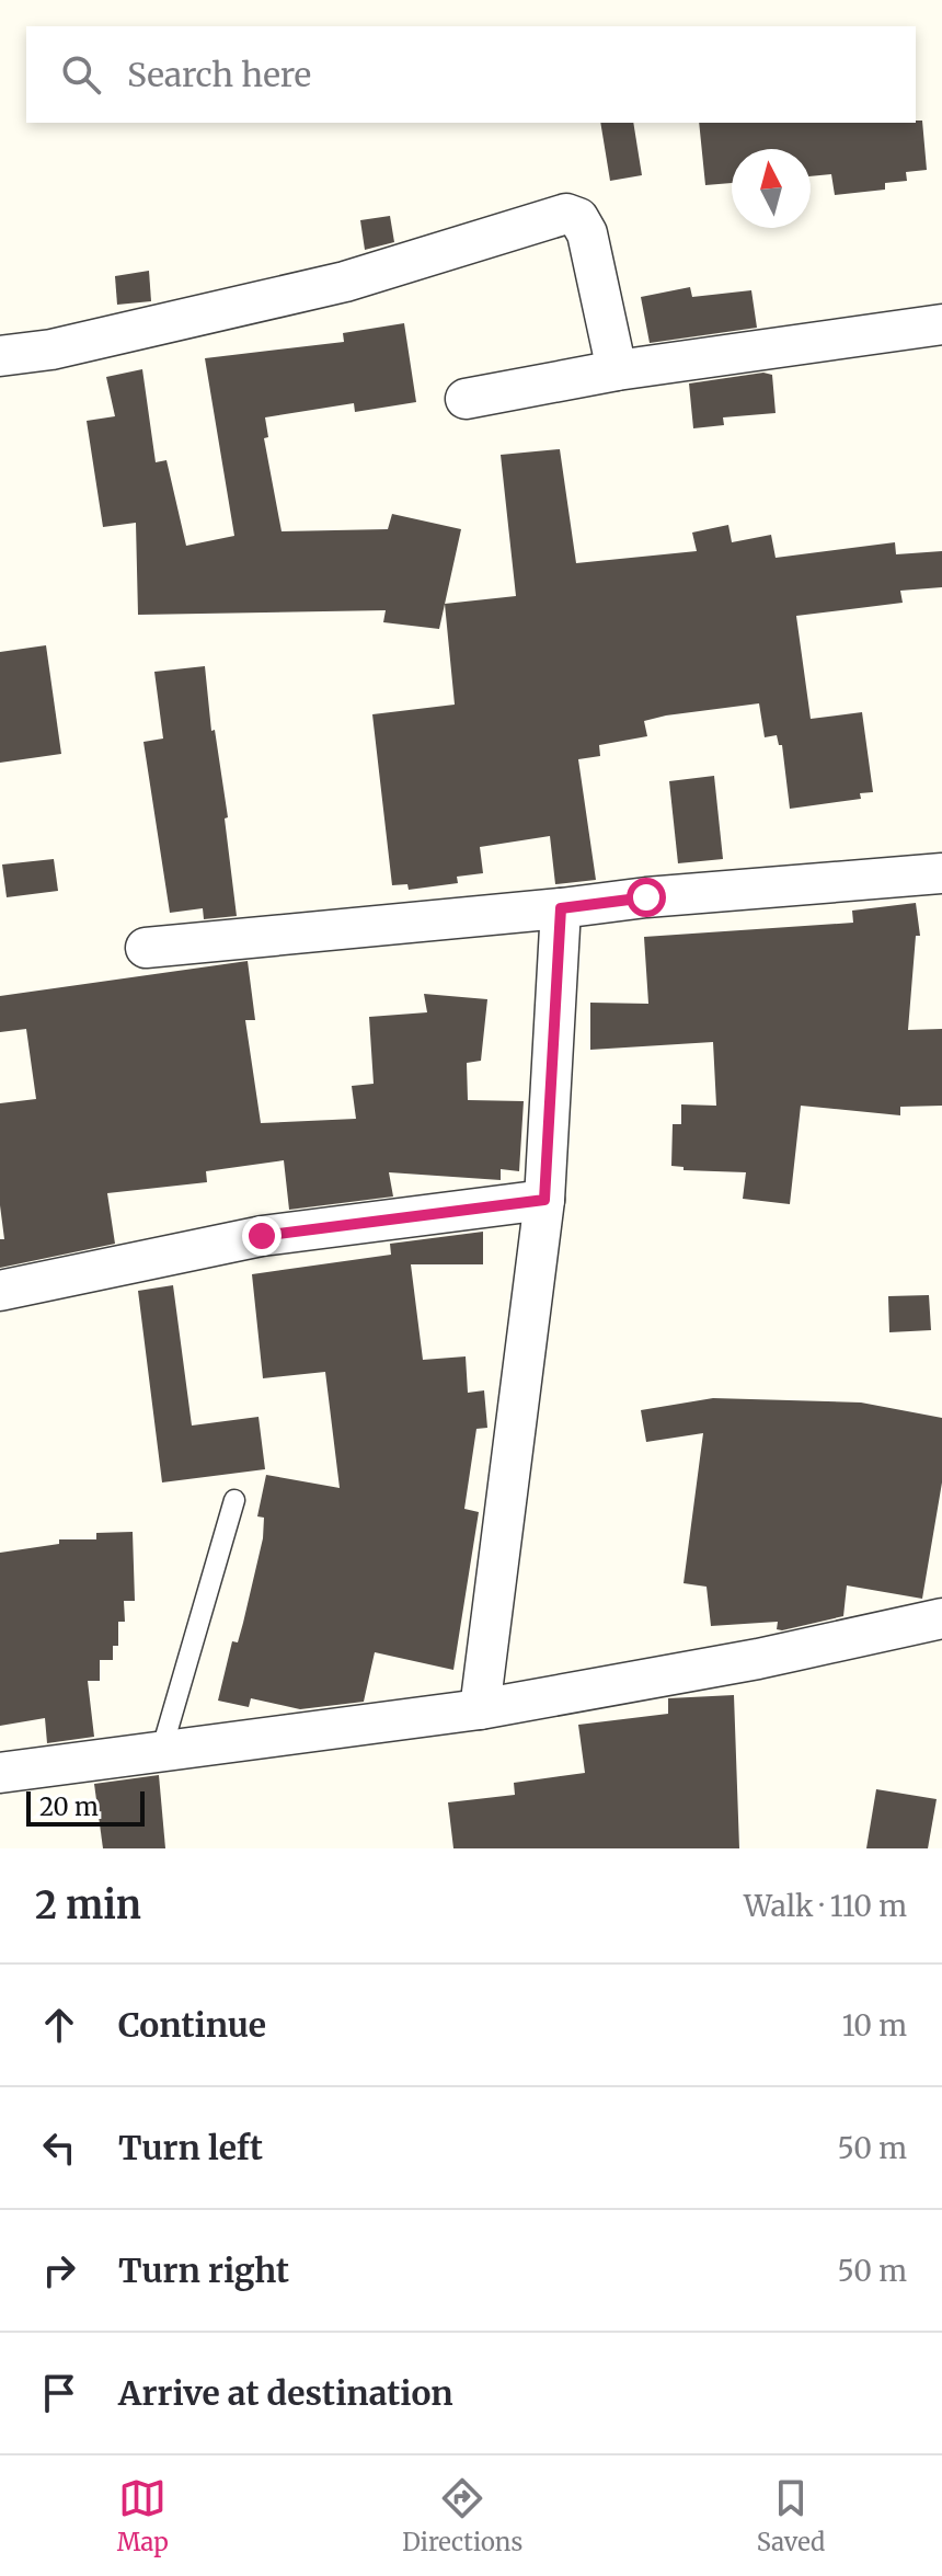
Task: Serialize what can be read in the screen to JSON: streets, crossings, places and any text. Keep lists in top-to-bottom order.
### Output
{
  "scale_bar": "20 m",
  "north": "top",
  "page": {
    "search": "Search here",
    "scale": "20 m",
    "heading": ["2 min", "Walk · 110 m"],
    "list": [
      ["Continue", "10 m"],
      ["Turn left", "50 m"],
      ["Turn right", "50 m"],
      "Arrive at destination"
    ],
    "nav": ["Map", "Directions", "Saved"]
  }
}
